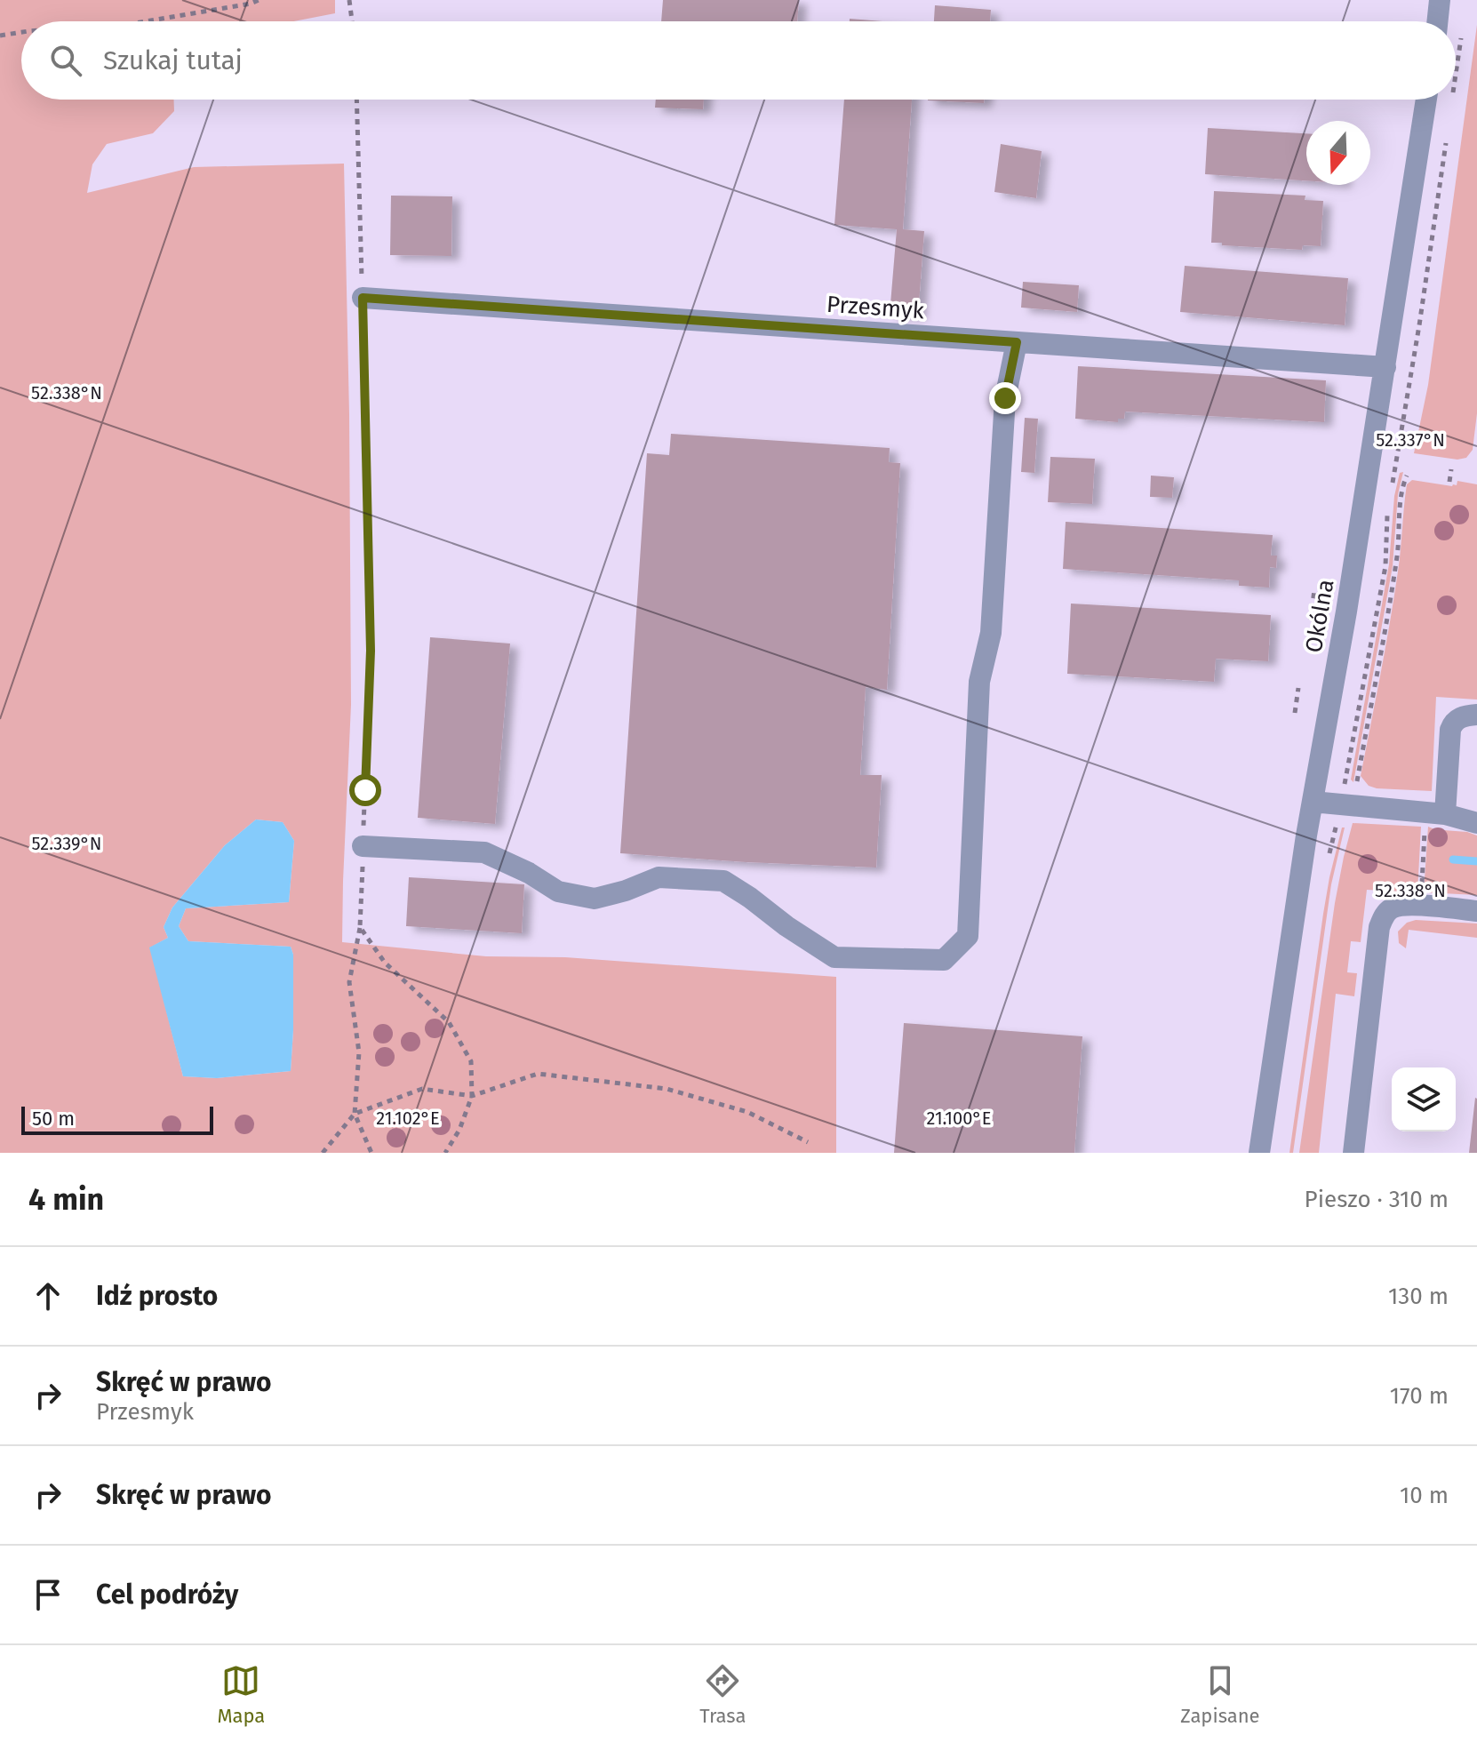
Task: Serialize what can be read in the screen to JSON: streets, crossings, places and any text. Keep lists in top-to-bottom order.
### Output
{
  "streets": {
    "street": ["Przesmyk", "Okólna"]
  },
  "crossings": [
    ["Przesmyk", "Okólna"]
  ],
  "scale_bar": "50 m",
  "north": "bottom",
  "page": {
    "search": "Szukaj tutaj",
    "scale": "50 m",
    "heading": ["4 min", "Pieszo · 310 m"],
    "list": [
      ["Idź prosto", "130 m"],
      ["Skręć w prawo", "Przesmyk", "170 m"],
      ["Skręć w prawo", "10 m"],
      "Cel podróży"
    ],
    "nav": ["Mapa", "Trasa", "Zapisane"]
  },
  "coordinates": [
    "52.338°N",
    "52.337°N",
    "52.339°N",
    "21.102°E",
    "21.100°E"
  ]
}
